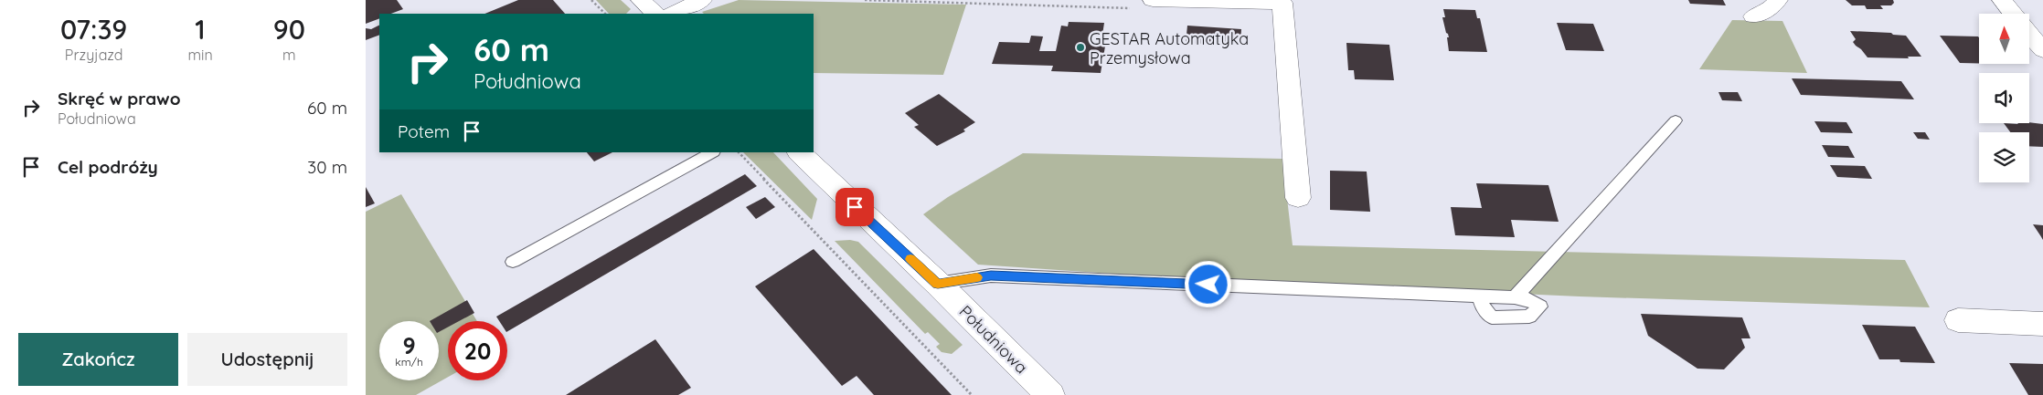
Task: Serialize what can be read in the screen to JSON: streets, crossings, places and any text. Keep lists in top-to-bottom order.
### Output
{
  "streets": {
    "street": ["Południowa"]
  },
  "places": ["GESTAR Automatyka Przemysłowa"],
  "north": "top",
  "page": {
    "eta": [
      "07:39",
      "Przyjazd",
      "1",
      "min",
      "90",
      "m"
    ],
    "turn": ["60 m", "Południowa"],
    "list": [
      {
        "name": "Skręć w prawo",
        "note": "Południowa",
        "value": "60 m"
      },
      {
        "name": "Cel podróży",
        "value": "30 m"
      }
    ],
    "then": "Potem",
    "speed": "9 km/h",
    "limit": "20",
    "buttons": ["Zakończ", "Udostępnij"]
  }
}
